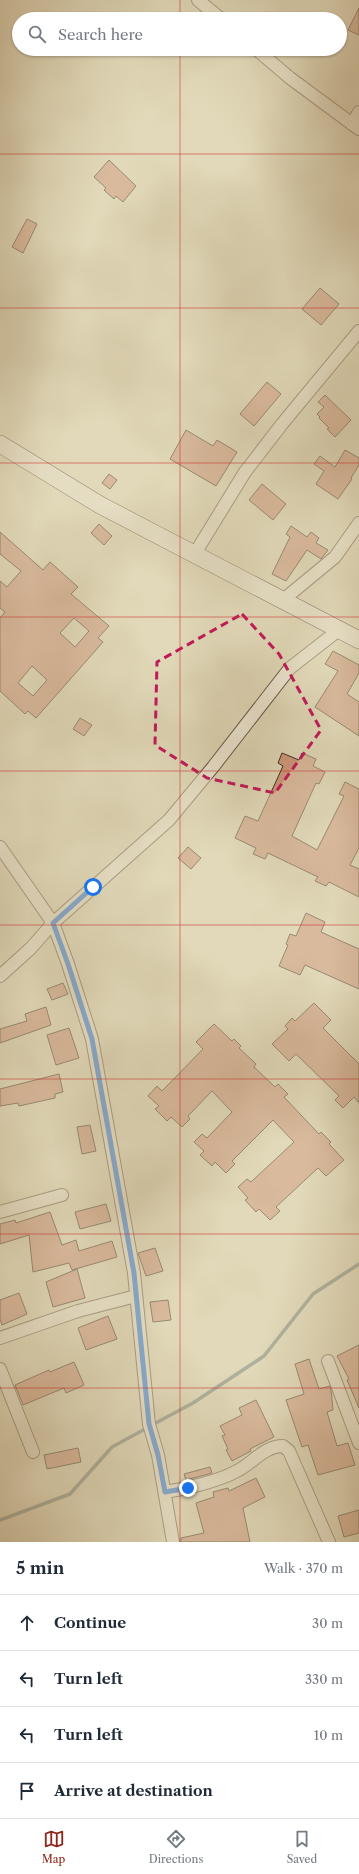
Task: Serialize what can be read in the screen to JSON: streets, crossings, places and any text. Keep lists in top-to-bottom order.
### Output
{
  "page": {
    "search": "Search here",
    "heading": ["5 min", "Walk · 370 m"],
    "list": [
      ["Continue", "30 m"],
      ["Turn left", "330 m"],
      ["Turn left", "10 m"],
      "Arrive at destination"
    ],
    "nav": ["Map", "Directions", "Saved"]
  }
}
